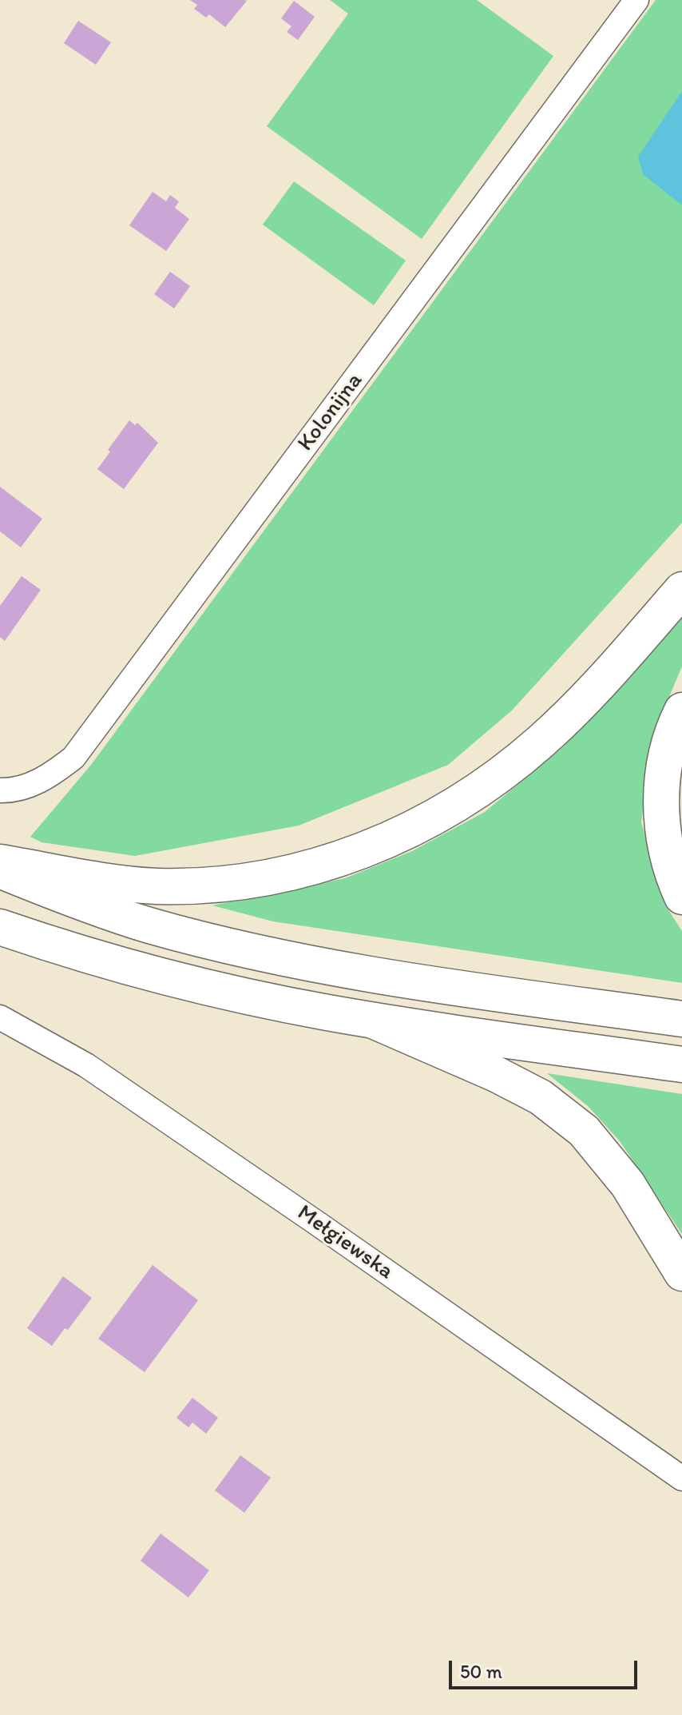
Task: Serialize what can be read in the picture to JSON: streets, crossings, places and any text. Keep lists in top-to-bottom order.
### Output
{
  "streets": {
    "street": ["Kolonijna", "Mełgiewska"]
  },
  "scale_bar": "50 m"
}
